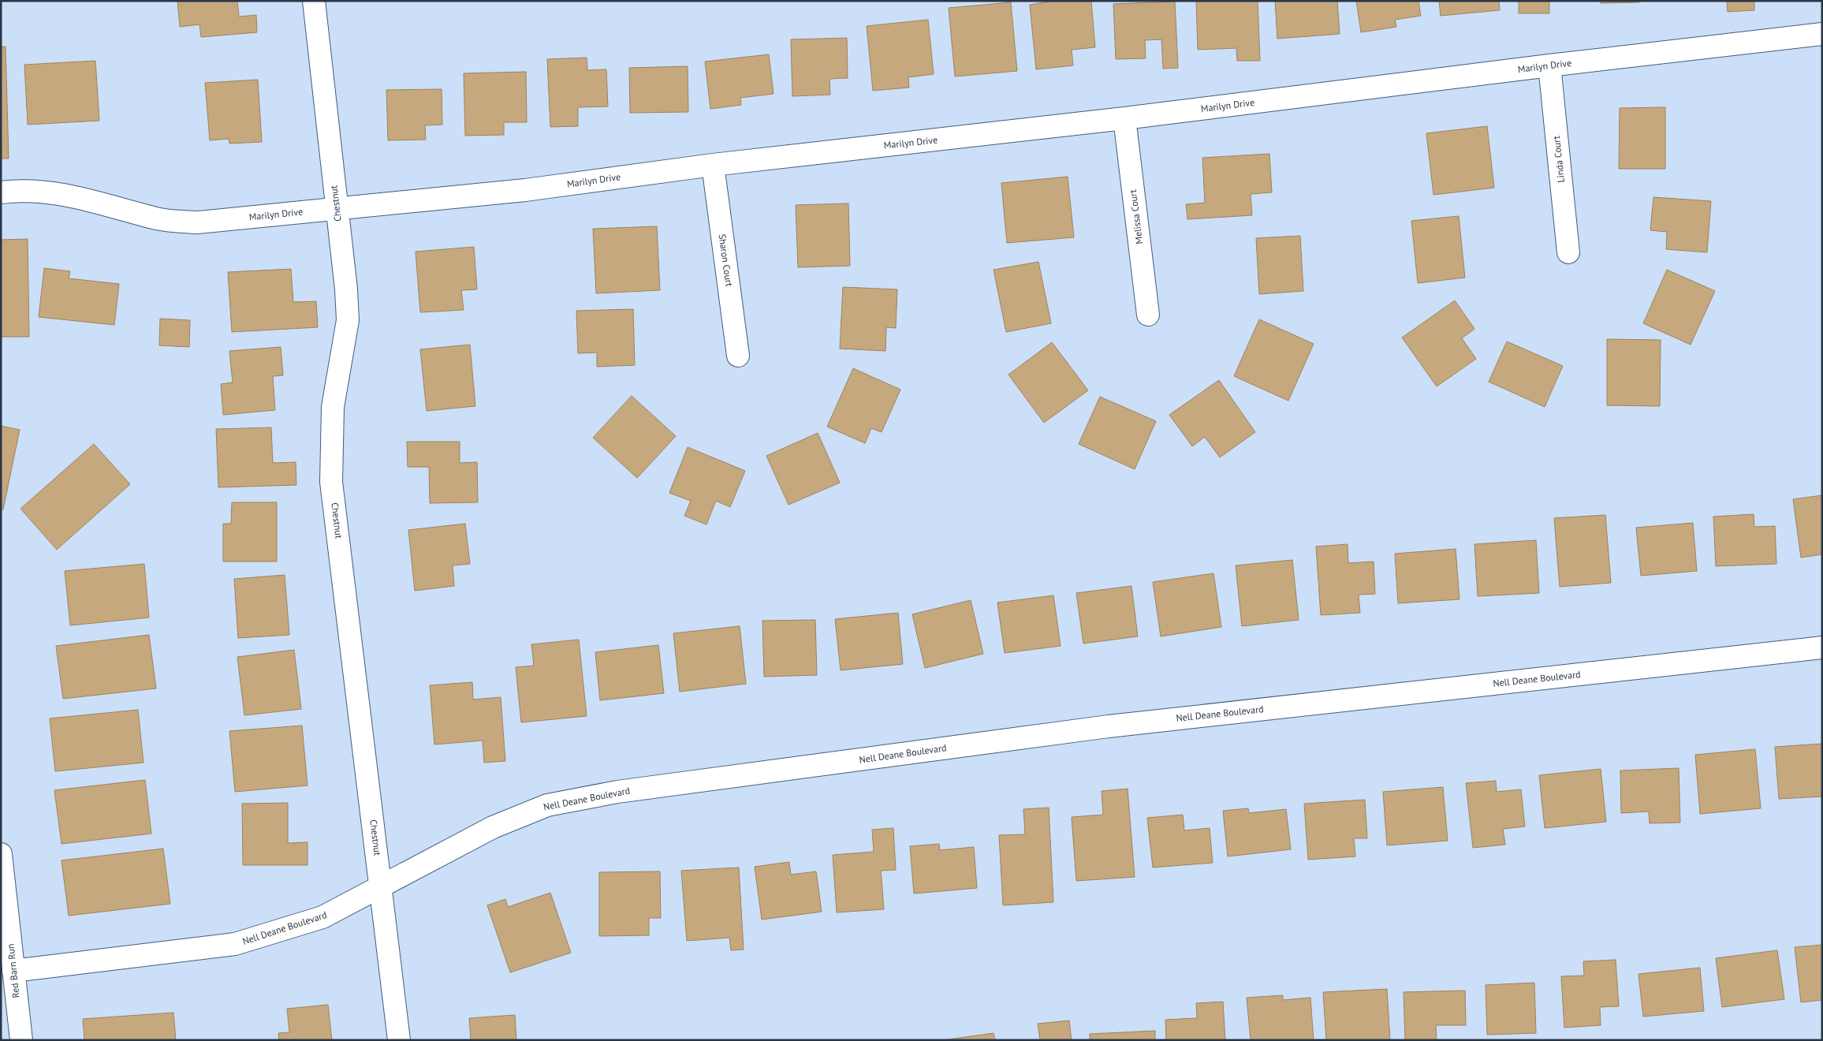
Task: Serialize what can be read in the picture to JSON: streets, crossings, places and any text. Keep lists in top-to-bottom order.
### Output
{
  "streets": {
    "street": [
      "Marilyn Drive",
      "Linda Court",
      "Chestnut",
      "Melissa Court",
      "Sharon Court",
      "Nell Deane Boulevard",
      "Red Barn Run"
    ]
  },
  "crossings": [
    ["Marilyn Drive", "Linda Court"],
    ["Marilyn Drive", "Chestnut"],
    ["Marilyn Drive", "Melissa Court"],
    ["Marilyn Drive", "Sharon Court"],
    ["Chestnut", "Nell Deane Boulevard"],
    ["Nell Deane Boulevard", "Red Barn Run"]
  ]
}
